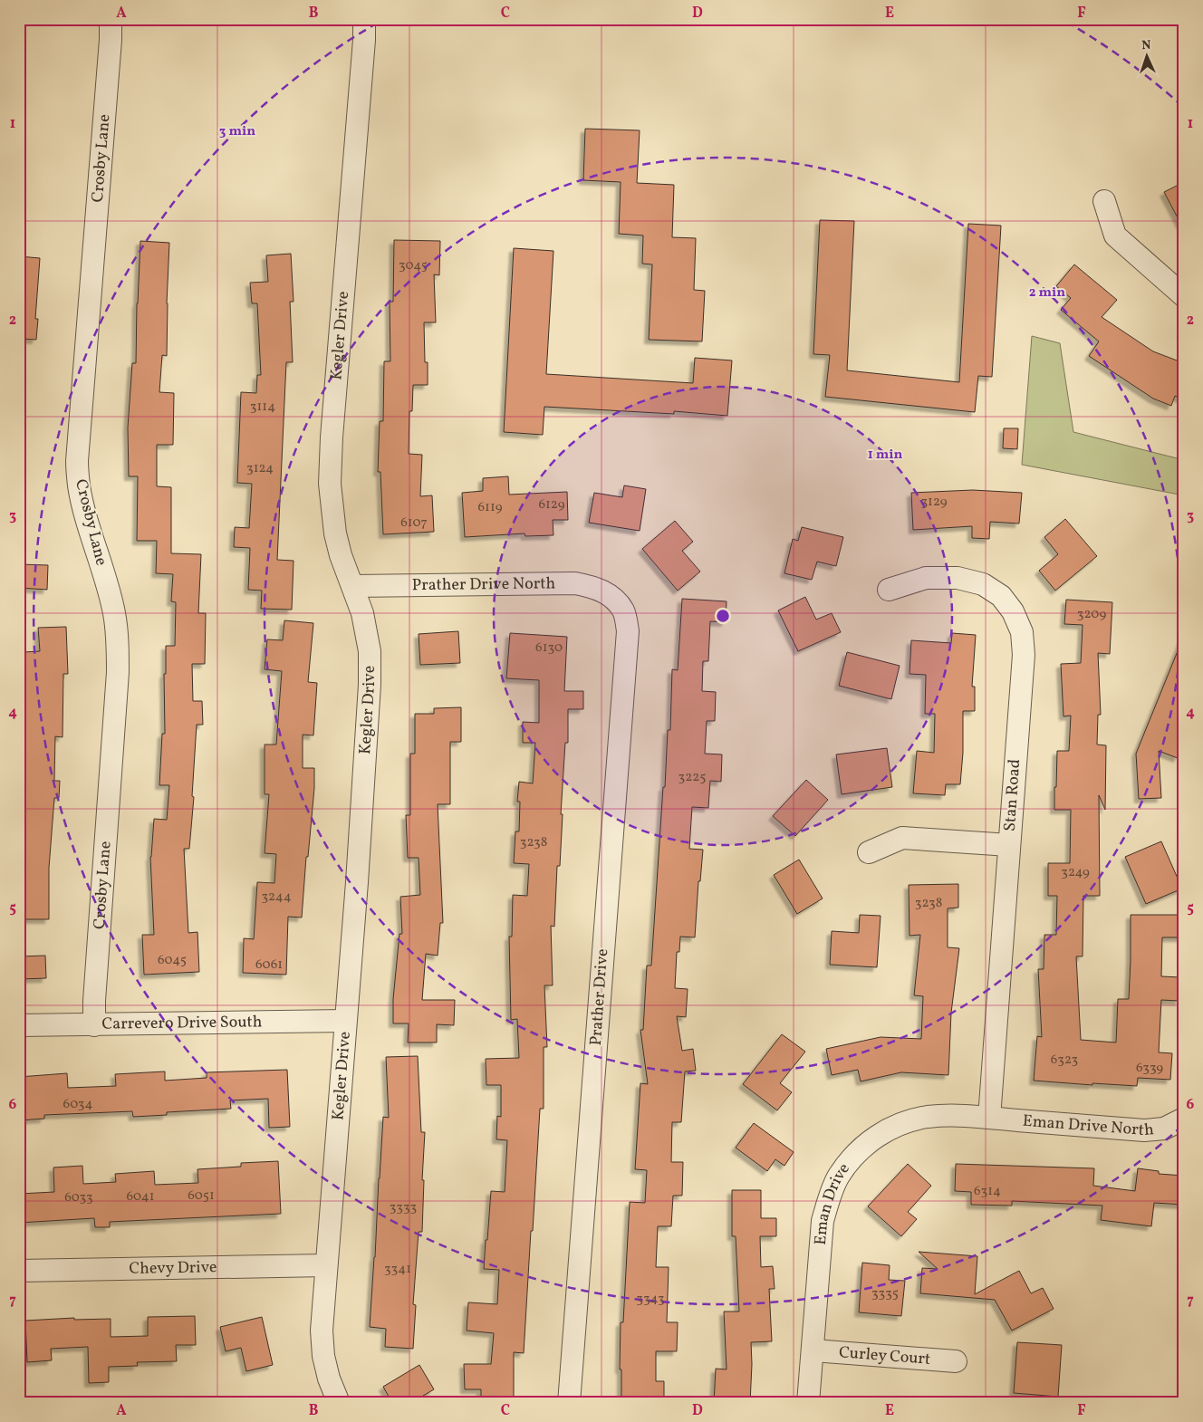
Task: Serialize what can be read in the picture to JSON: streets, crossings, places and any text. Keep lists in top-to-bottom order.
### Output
{
  "streets": {
    "street": [
      "Crosby Lane",
      "Kegler Drive",
      "Prather Drive North",
      "Stan Road",
      "Prather Drive",
      "Carrevero Drive South",
      "Eman Drive North",
      "Eman Drive",
      "Chevy Drive",
      "Curley Court"
    ]
  },
  "crossings": [
    ["Crosby Lane", "Carrevero Drive South"],
    ["Kegler Drive", "Prather Drive North"],
    ["Kegler Drive", "Carrevero Drive South"],
    ["Kegler Drive", "Chevy Drive"],
    ["Prather Drive North", "Prather Drive"],
    ["Stan Road", "Eman Drive North"],
    ["Stan Road", "Eman Drive"],
    ["Eman Drive North", "Eman Drive"],
    ["Eman Drive", "Curley Court"]
  ],
  "house_numbers": [
    "3045",
    "3114",
    "3124",
    "3129",
    "6129",
    "6119",
    "6107",
    "3209",
    "6130",
    "3225",
    "3238",
    "3249",
    "3244",
    "3238",
    "6045",
    "6061",
    "6323",
    "6339",
    "6034",
    "6314",
    "6051",
    "6041",
    "6033",
    "3333",
    "3341",
    "3335",
    "3343"
  ],
  "north": "top",
  "grid": {
    "columns": [
      "A",
      "B",
      "C",
      "D",
      "E",
      "F"
    ],
    "rows": [
      "1",
      "2",
      "3",
      "4",
      "5",
      "6",
      "7"
    ]
  },
  "rings": ["3 min", "2 min", "1 min"]
}
